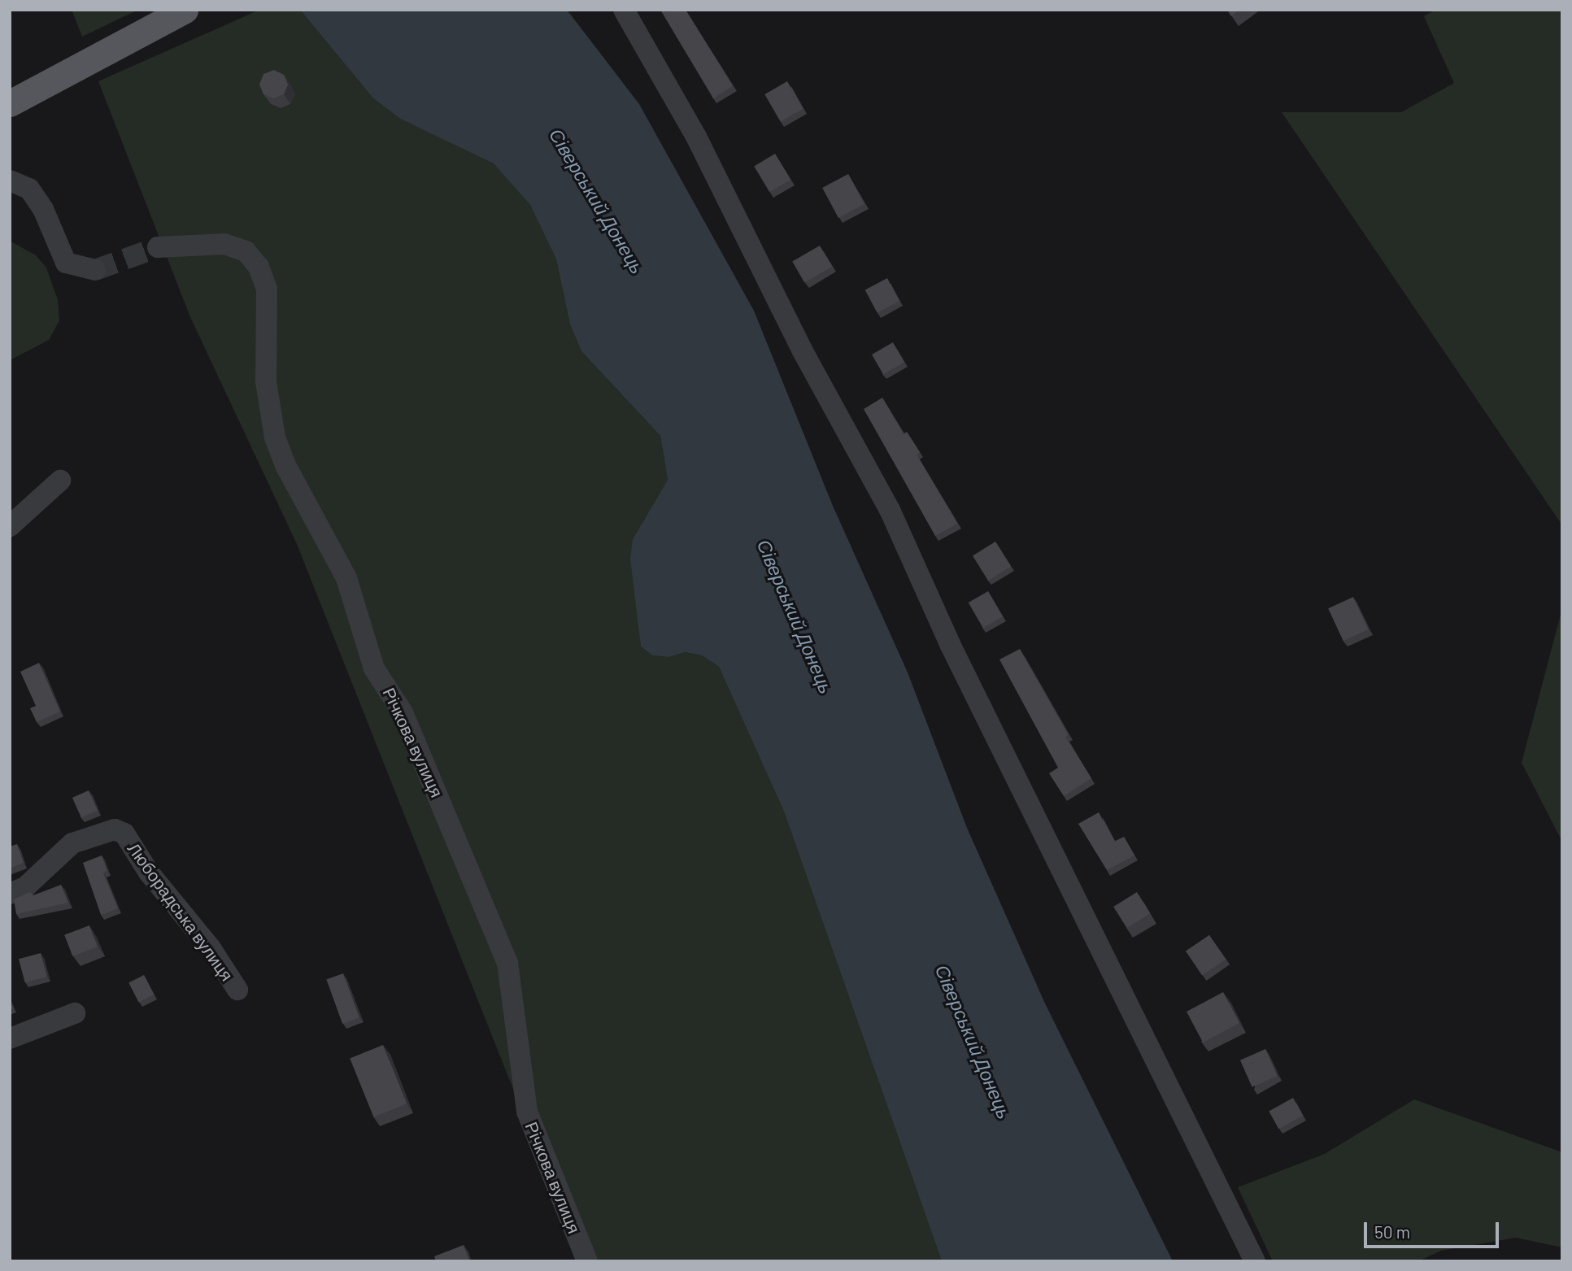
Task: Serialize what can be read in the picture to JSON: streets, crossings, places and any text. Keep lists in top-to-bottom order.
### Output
{
  "streets": {
    "street": ["Річкова вулиця", "Люборадська вулиця"]
  },
  "water": ["Сіверський Донець"],
  "scale_bar": "50 m"
}
